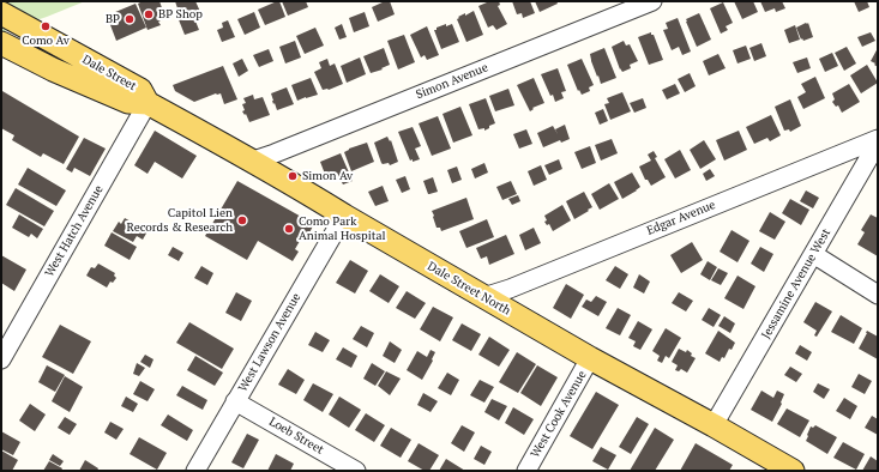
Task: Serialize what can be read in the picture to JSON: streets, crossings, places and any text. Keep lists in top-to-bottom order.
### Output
{
  "streets": {
    "main road": ["Dale Street", "Dale Street North"],
    "street": [
      "Simon Avenue",
      "Edgar Avenue",
      "West Hatch Avenue",
      "Jessamine Avenue West",
      "West Lawson Avenue",
      "West Cook Avenue",
      "Loeb Street"
    ]
  },
  "crossings": [
    ["Dale Street", "West Hatch Avenue"],
    ["Dale Street", "Dale Street North"],
    ["Simon Avenue", "Dale Street North"],
    ["Edgar Avenue", "Jessamine Avenue West"],
    ["Edgar Avenue", "Dale Street North"],
    ["West Hatch Avenue", "Dale Street North"],
    ["Jessamine Avenue West", "Dale Street North"],
    ["Dale Street North", "West Lawson Avenue"],
    ["Dale Street North", "West Cook Avenue"],
    ["West Lawson Avenue", "Loeb Street"]
  ],
  "places": [
    "BP Shop",
    "BP",
    "Como Av",
    "Simon Av",
    "Capitol Lien Records & Research",
    "Como Park Animal Hospital"
  ]
}
